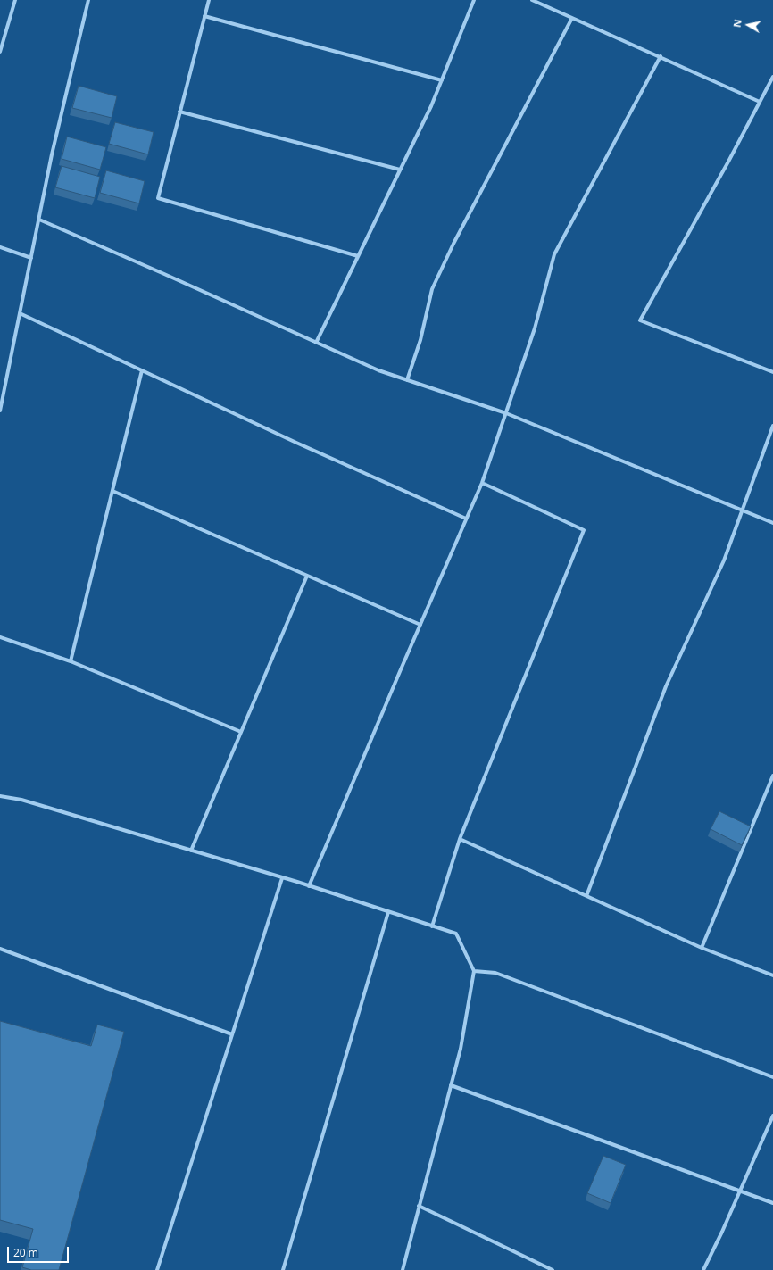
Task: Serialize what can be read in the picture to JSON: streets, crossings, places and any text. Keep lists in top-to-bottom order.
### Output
{
  "scale_bar": "20 m",
  "north": "left"
}
